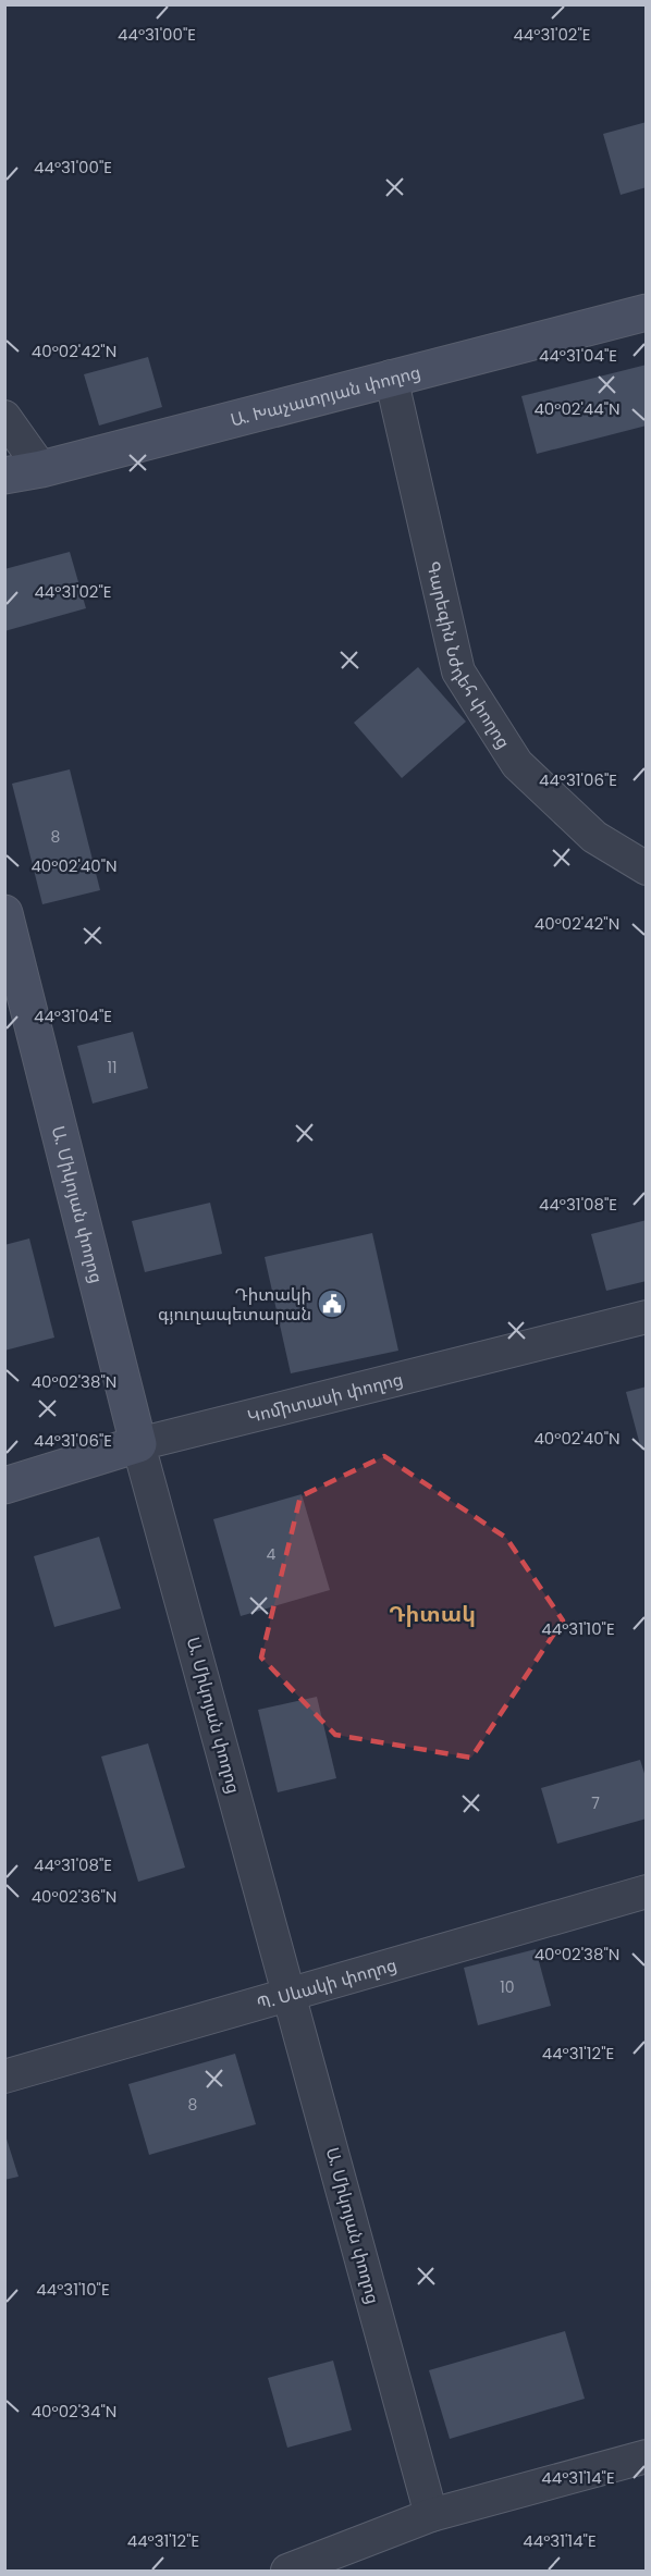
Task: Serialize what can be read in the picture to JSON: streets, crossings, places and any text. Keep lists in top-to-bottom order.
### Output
{
  "streets": {
    "main road": ["Ա. Խաչատրյան փողոց", "Ա. Միկոյան փողոց", "Կոմիտասի փողոց"],
    "street": ["Գարեգին Նժդեհ փողոց", "Պ. Սևակի փողոց"]
  },
  "crossings": [
    ["Ա. Խաչատրյան փողոց", "Գարեգին Նժդեհ փողոց"],
    ["Ա. Միկոյան փողոց", "Կոմիտասի փողոց"],
    ["Ա. Միկոյան փողոց", "Պ. Սևակի փողոց"]
  ],
  "districts": ["Դիտակ"],
  "places": {
    "public building": ["Դիտակի գյուղապետարան"]
  },
  "house_numbers": [
    "8",
    "11",
    "4",
    "7",
    "10",
    "8"
  ],
  "coordinates": [
    "44°31'00\"E",
    "44°31'02\"E",
    "40°02'42\"N",
    "44°31'04\"E",
    "40°02'44\"N",
    "44°31'06\"E",
    "40°02'40\"N",
    "44°31'08\"E",
    "40°02'38\"N",
    "44°31'10\"E",
    "40°02'36\"N",
    "44°31'12\"E",
    "40°02'34\"N",
    "44°31'14\"E"
  ]
}
